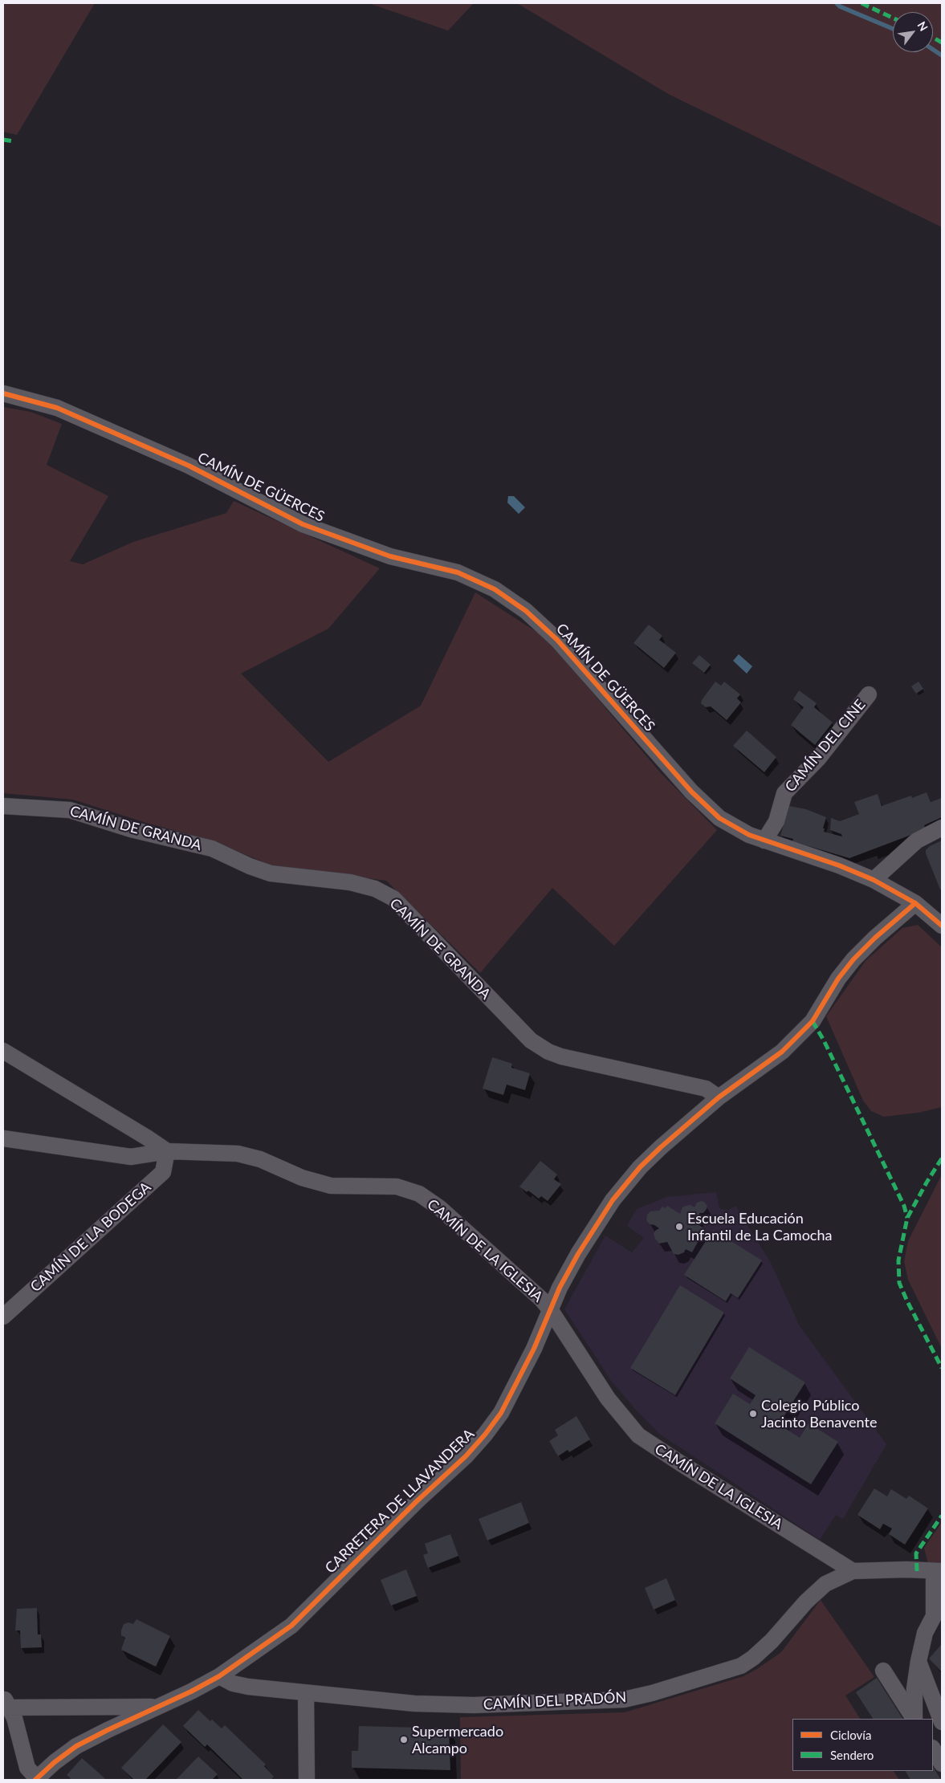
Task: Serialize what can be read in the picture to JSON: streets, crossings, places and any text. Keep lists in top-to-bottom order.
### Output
{
  "streets": {
    "street": [
      "CAMÍN DE GÜERCES",
      "CAMÍN DEL CINE",
      "CAMÍN DE GRANDA",
      "CAMÍN DE LA BODEGA",
      "CAMÍN DE LA IGLESIA",
      "CARRETERA DE LLAVANDERA",
      "CAMÍN DEL PRADÓN"
    ]
  },
  "crossings": [
    ["CAMÍN DE GÜERCES", "CAMÍN DEL CINE"],
    ["CAMÍN DE GÜERCES", "CARRETERA DE LLAVANDERA"],
    ["CAMÍN DE GRANDA", "CARRETERA DE LLAVANDERA"],
    ["CAMÍN DE LA BODEGA", "CAMÍN DE LA IGLESIA"],
    ["CAMÍN DE LA IGLESIA", "CARRETERA DE LLAVANDERA"],
    ["CAMÍN DE LA IGLESIA", "CAMÍN DEL PRADÓN"],
    ["CARRETERA DE LLAVANDERA", "CAMÍN DEL PRADÓN"]
  ],
  "places": ["Escuela Educación Infantil de La Camocha", "Colegio Público Jacinto Benavente", "Supermercado Alcampo"],
  "legend": ["Ciclovía", "Sendero"],
  "north": "top right"
}
